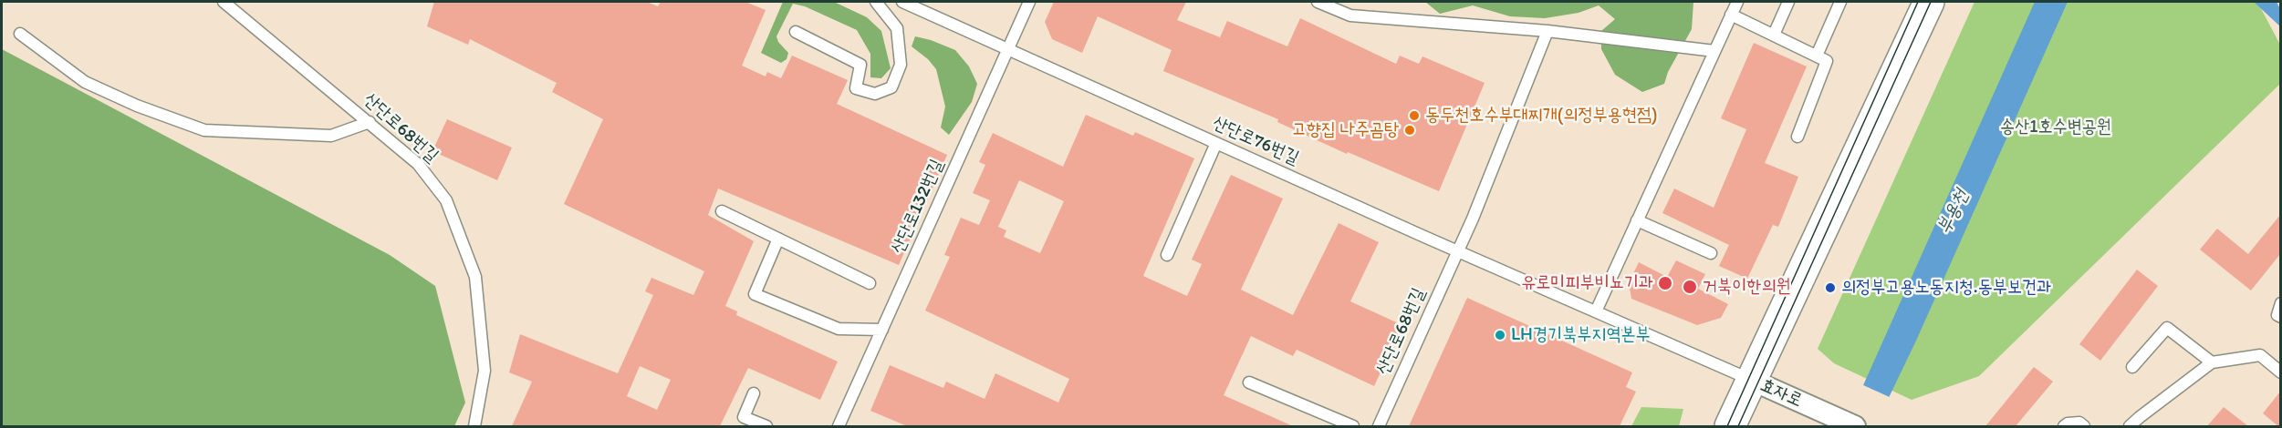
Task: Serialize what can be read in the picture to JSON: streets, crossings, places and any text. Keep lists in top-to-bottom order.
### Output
{
  "streets": {
    "street": ["효자로"],
    "lane": ["산단로68번길", "산단로76번길", "산단로132번길"]
  },
  "crossings": [
    ["산단로68번길", "산단로76번길"],
    ["산단로76번길", "산단로132번길"],
    ["산단로76번길", "효자로"]
  ],
  "water": ["부용천"],
  "parks": ["송산1호수변공원"],
  "places": [
    "동두천호수부대찌개(의정부용현점)",
    "고향집 나주곰탕",
    "유로미피부비뇨기과",
    "거북이한의원",
    "의정부고용노동지청.동부보건과",
    "LH경기북부지역본부"
  ]
}
